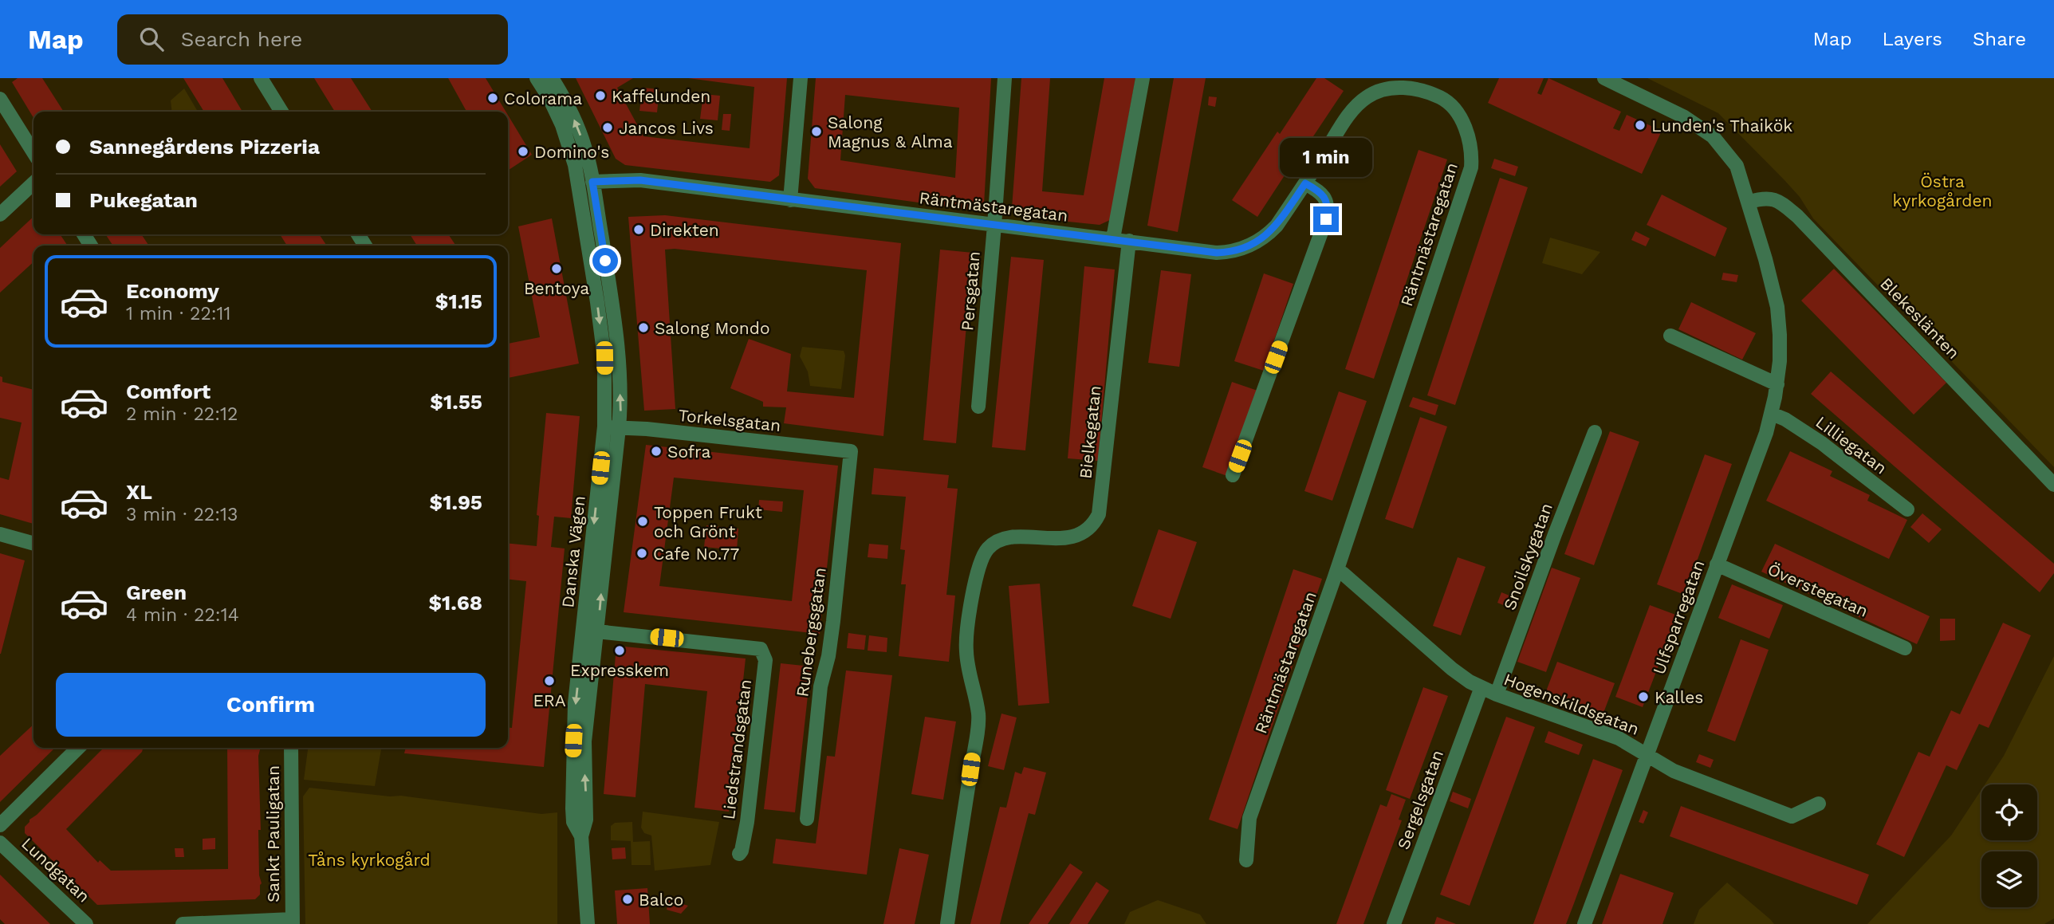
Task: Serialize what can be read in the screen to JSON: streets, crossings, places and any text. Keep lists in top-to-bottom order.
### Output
{
  "streets": {
    "street": [
      "Räntmästaregatan",
      "Persgatan",
      "Blekeslänten",
      "Torkelsgatan",
      "Bielkegatan",
      "Lilliegatan",
      "Danska Vägen",
      "Snoilskygatan",
      "Överstegatan",
      "Ulfsparregatan",
      "Runebergsgatan",
      "Hogenskildsgatan",
      "Liedstrandsgatan",
      "Sergelsgatan",
      "Sankt Pauligatan",
      "Lundgatan"
    ]
  },
  "crossings": [
    ["Räntmästaregatan", "Persgatan"],
    ["Räntmästaregatan", "Bielkegatan"],
    ["Räntmästaregatan", "Danska Vägen"],
    ["Räntmästaregatan", "Hogenskildsgatan"],
    ["Blekeslänten", "Ulfsparregatan"],
    ["Torkelsgatan", "Danska Vägen"],
    ["Torkelsgatan", "Runebergsgatan"],
    ["Lilliegatan", "Ulfsparregatan"],
    ["Danska Vägen", "Liedstrandsgatan"],
    ["Snoilskygatan", "Hogenskildsgatan"],
    ["Överstegatan", "Ulfsparregatan"],
    ["Ulfsparregatan", "Hogenskildsgatan"],
    ["Hogenskildsgatan", "Sergelsgatan"]
  ],
  "parks": ["Östra kyrkogården", "Tåns kyrkogård"],
  "places": [
    "Kaffelunden",
    "Colorama",
    "Lunden's Thaikök",
    "Jancos Livs",
    "Salong Magnus & Alma",
    "Domino's",
    "Direkten",
    "Bentoya",
    "Salong Mondo",
    "Sofra",
    "Toppen Frukt och Grönt",
    "Cafe No.77",
    "Expresskem",
    "ERA",
    "Kalles",
    "Balco"
  ],
  "page": {
    "header": "Map",
    "search": "Search here",
    "nav": ["Map", "Layers", "Share"],
    "banner": ["Sannegårdens Pizzeria", "Pukegatan"],
    "bubble": "1 min",
    "list": [
      {
        "name": "Economy",
        "note": "1 min · 22:11",
        "value": "$1.15"
      },
      {
        "name": "Comfort",
        "note": "2 min · 22:12",
        "value": "$1.55"
      },
      {
        "name": "XL",
        "note": "3 min · 22:13",
        "value": "$1.95"
      },
      {
        "name": "Green",
        "note": "4 min · 22:14",
        "value": "$1.68"
      }
    ],
    "buttons": "Confirm"
  }
}
